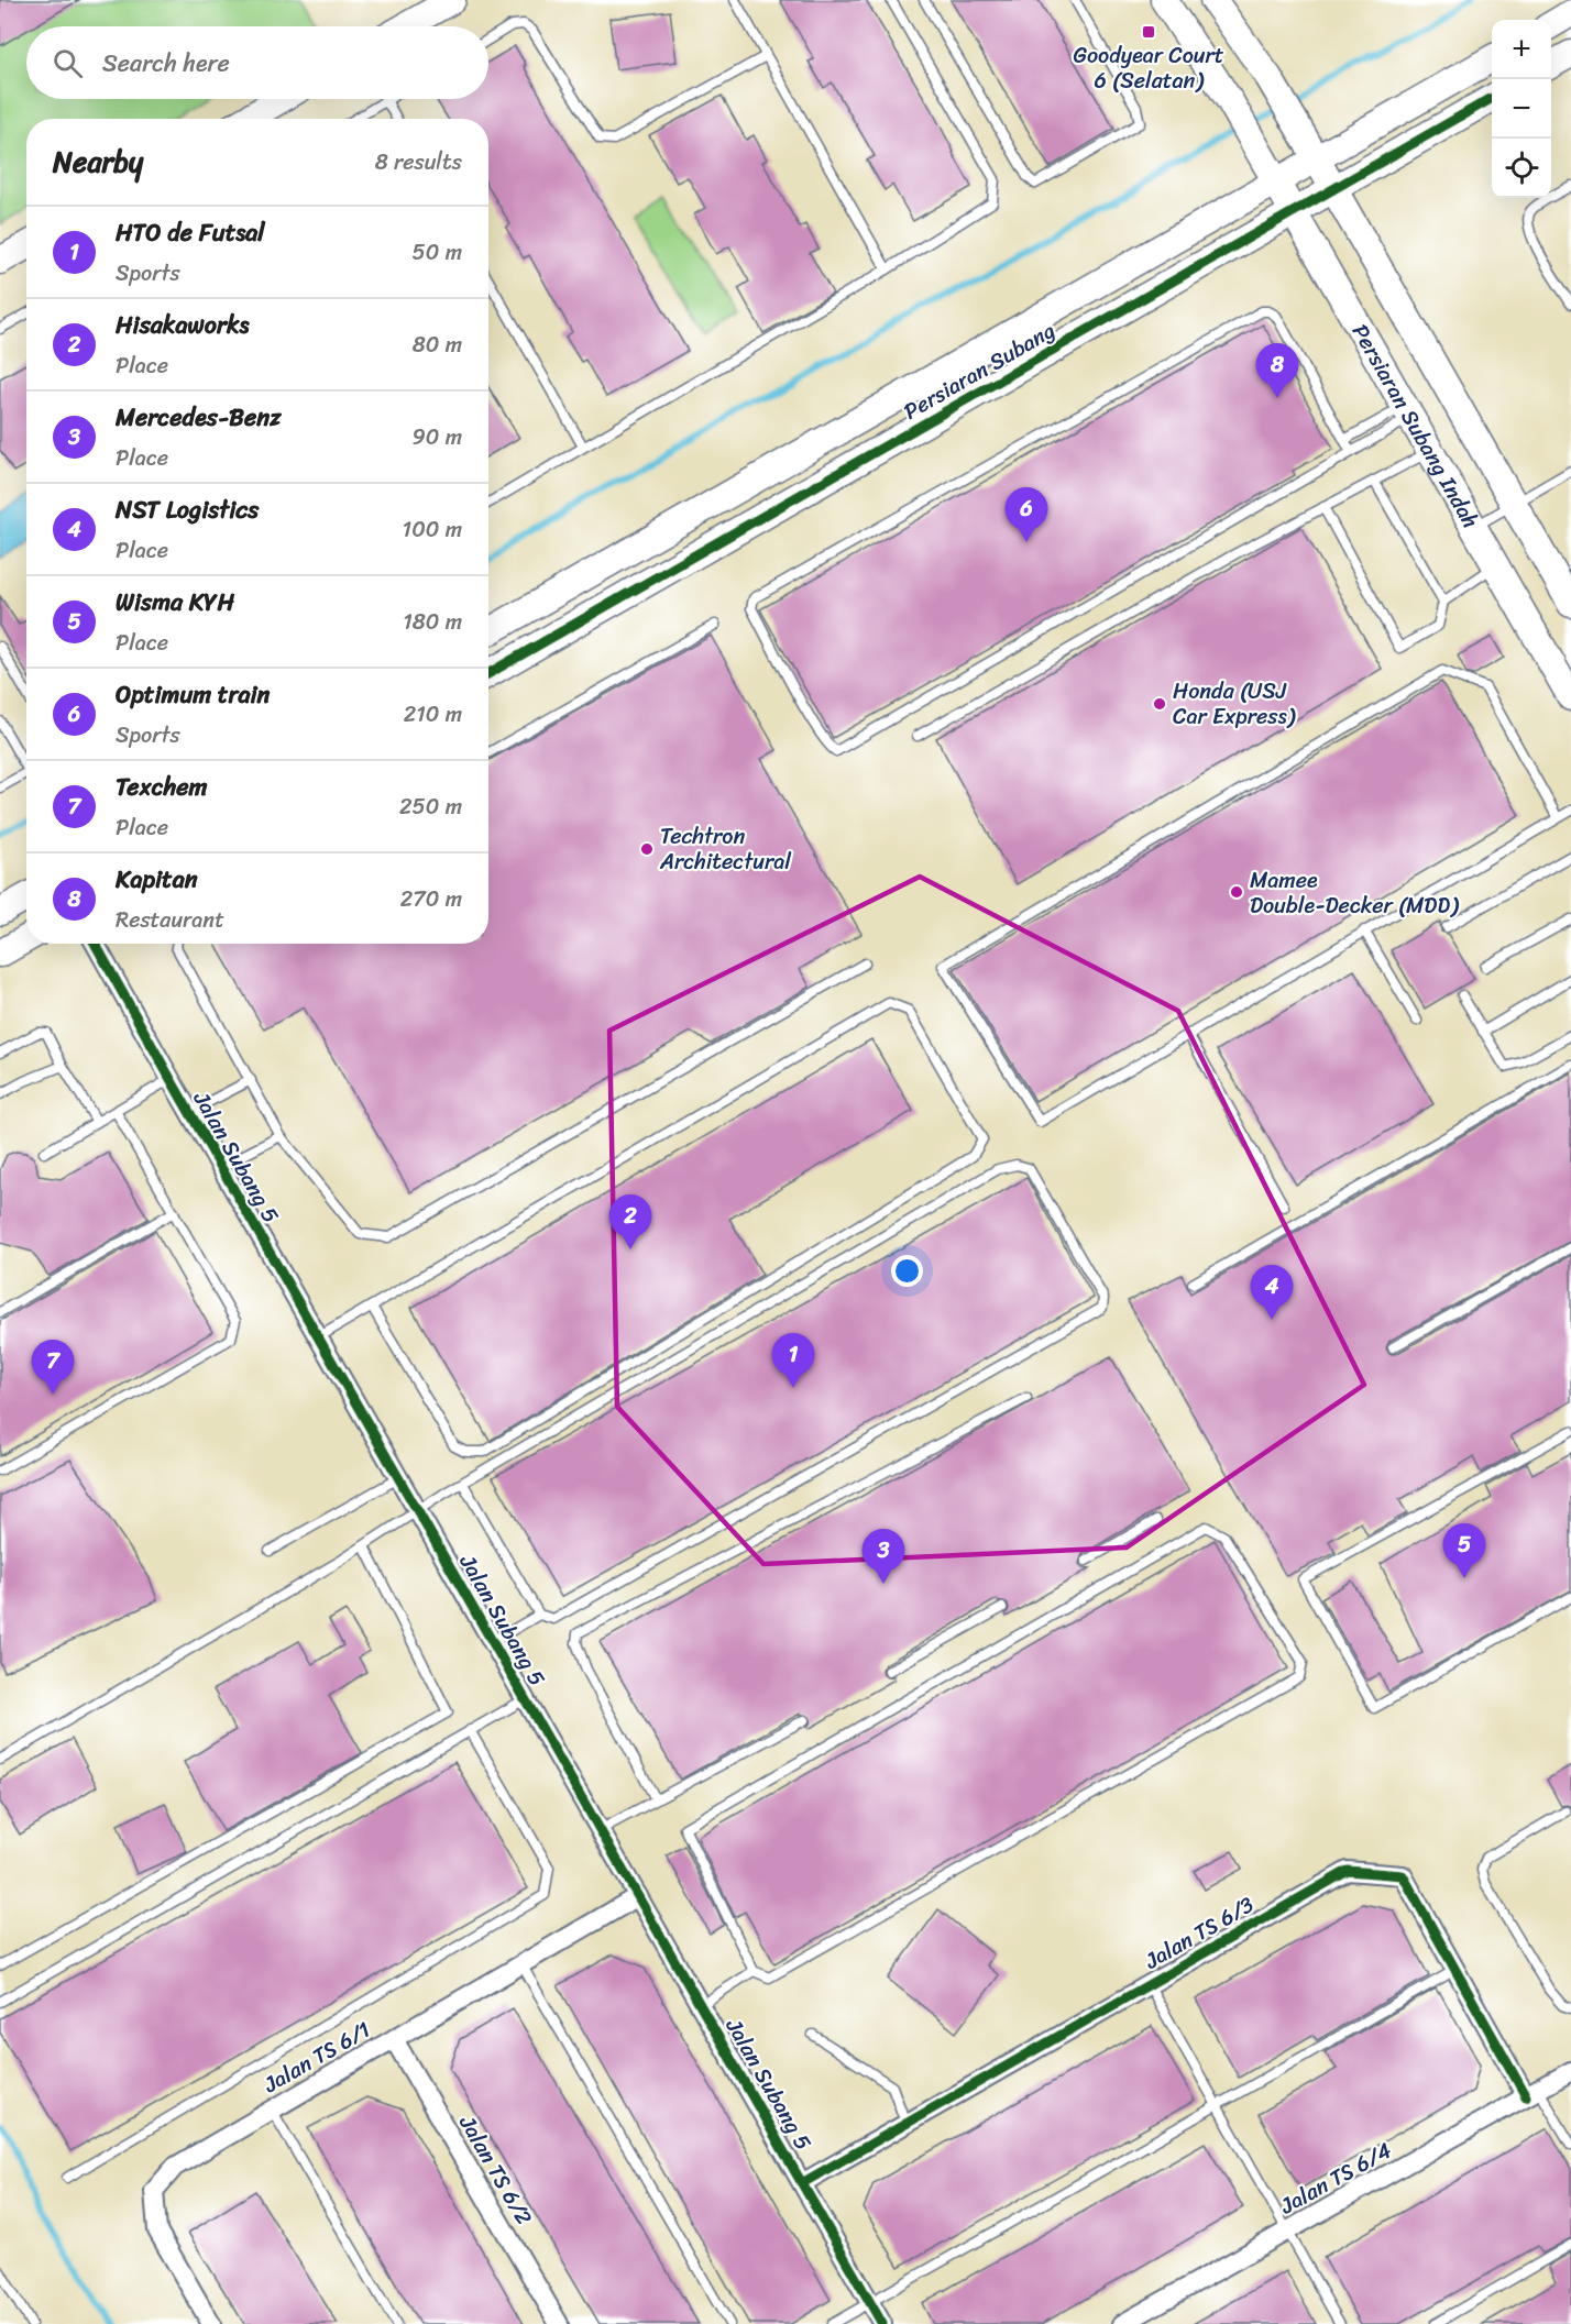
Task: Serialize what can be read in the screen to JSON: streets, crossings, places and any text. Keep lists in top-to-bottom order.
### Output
{
  "streets": {
    "street": [
      "Persiaran Subang",
      "Persiaran Subang Indah",
      "Jalan Subang 5",
      "Jalan TS 6/3",
      "Jalan TS 6/1",
      "Jalan TS 6/2",
      "Jalan TS 6/4"
    ]
  },
  "crossings": [
    ["Persiaran Subang", "Persiaran Subang Indah"],
    ["Jalan Subang 5", "Jalan TS 6/3"],
    ["Jalan Subang 5", "Jalan TS 6/1"],
    ["Jalan TS 6/3", "Jalan TS 6/4"],
    ["Jalan TS 6/1", "Jalan TS 6/2"]
  ],
  "places": {
    "transit": ["Goodyear Court 6 (Selatan)"],
    "other": ["Honda (USJ Car Express)", "Techtron Architectural", "Mamee Double-Decker (MDD)"]
  },
  "page": {
    "map_buttons": ["+", "−"],
    "search": "Search here",
    "heading": ["Nearby", "8 results"],
    "list": [
      {
        "mark": "1",
        "name": "HTO de Futsal",
        "note": "Sports",
        "value": "50 m"
      },
      {
        "mark": "2",
        "name": "Hisakaworks",
        "note": "Place",
        "value": "80 m"
      },
      {
        "mark": "3",
        "name": "Mercedes-Benz",
        "note": "Place",
        "value": "90 m"
      },
      {
        "mark": "4",
        "name": "NST Logistics",
        "note": "Place",
        "value": "100 m"
      },
      {
        "mark": "5",
        "name": "Wisma KYH",
        "note": "Place",
        "value": "180 m"
      },
      {
        "mark": "6",
        "name": "Optimum train",
        "note": "Sports",
        "value": "210 m"
      },
      {
        "mark": "7",
        "name": "Texchem",
        "note": "Place",
        "value": "250 m"
      },
      {
        "mark": "8",
        "name": "Kapitan",
        "note": "Restaurant",
        "value": "270 m"
      }
    ],
    "pins": [
      "8",
      "6",
      "2",
      "4",
      "1",
      "7",
      "5",
      "3"
    ]
  }
}
